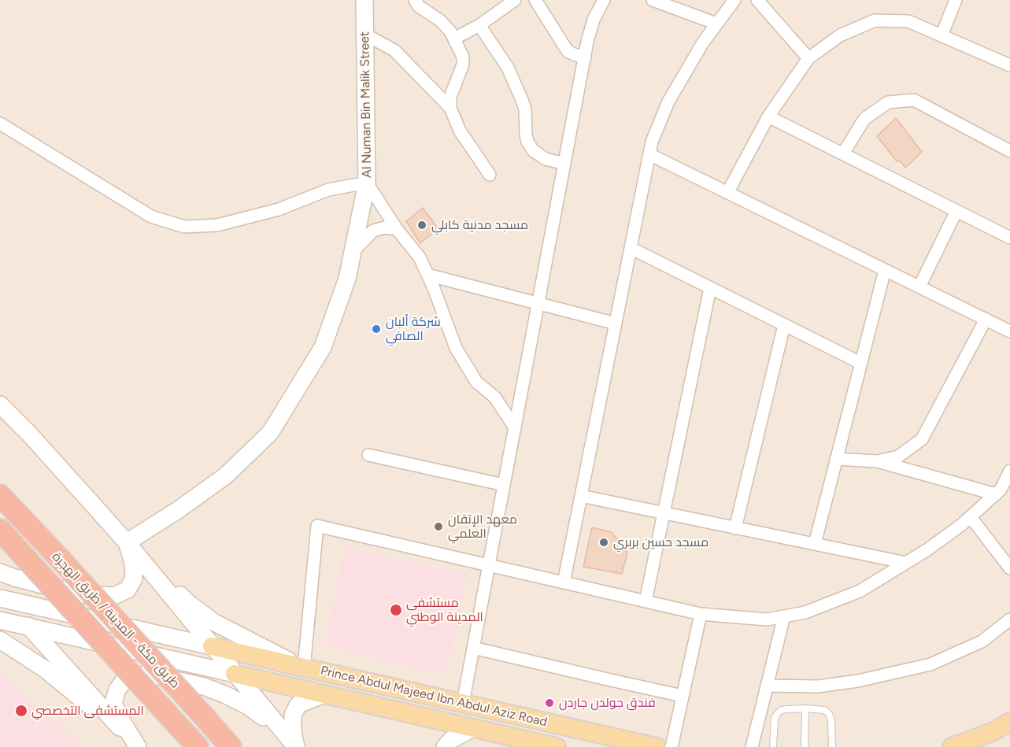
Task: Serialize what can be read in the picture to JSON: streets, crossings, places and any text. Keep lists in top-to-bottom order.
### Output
{
  "streets": {
    "highway": ["طريق مكة - المدينة / طريق الهجرة"],
    "main road": ["Al Numan Bin Malik Street", "Prince Abdul Majeed Ibn Abdul Aziz Road"]
  },
  "places": [
    "مسجد مدنية كابلي",
    "شركة ألبان الصافي",
    "معهد الإتقان العلمي",
    "مسجد حسين بربري",
    "مستشفى المدينة الوطني",
    "فندق جولدن جاردن",
    "المستشفى التخصصي"
  ]
}
